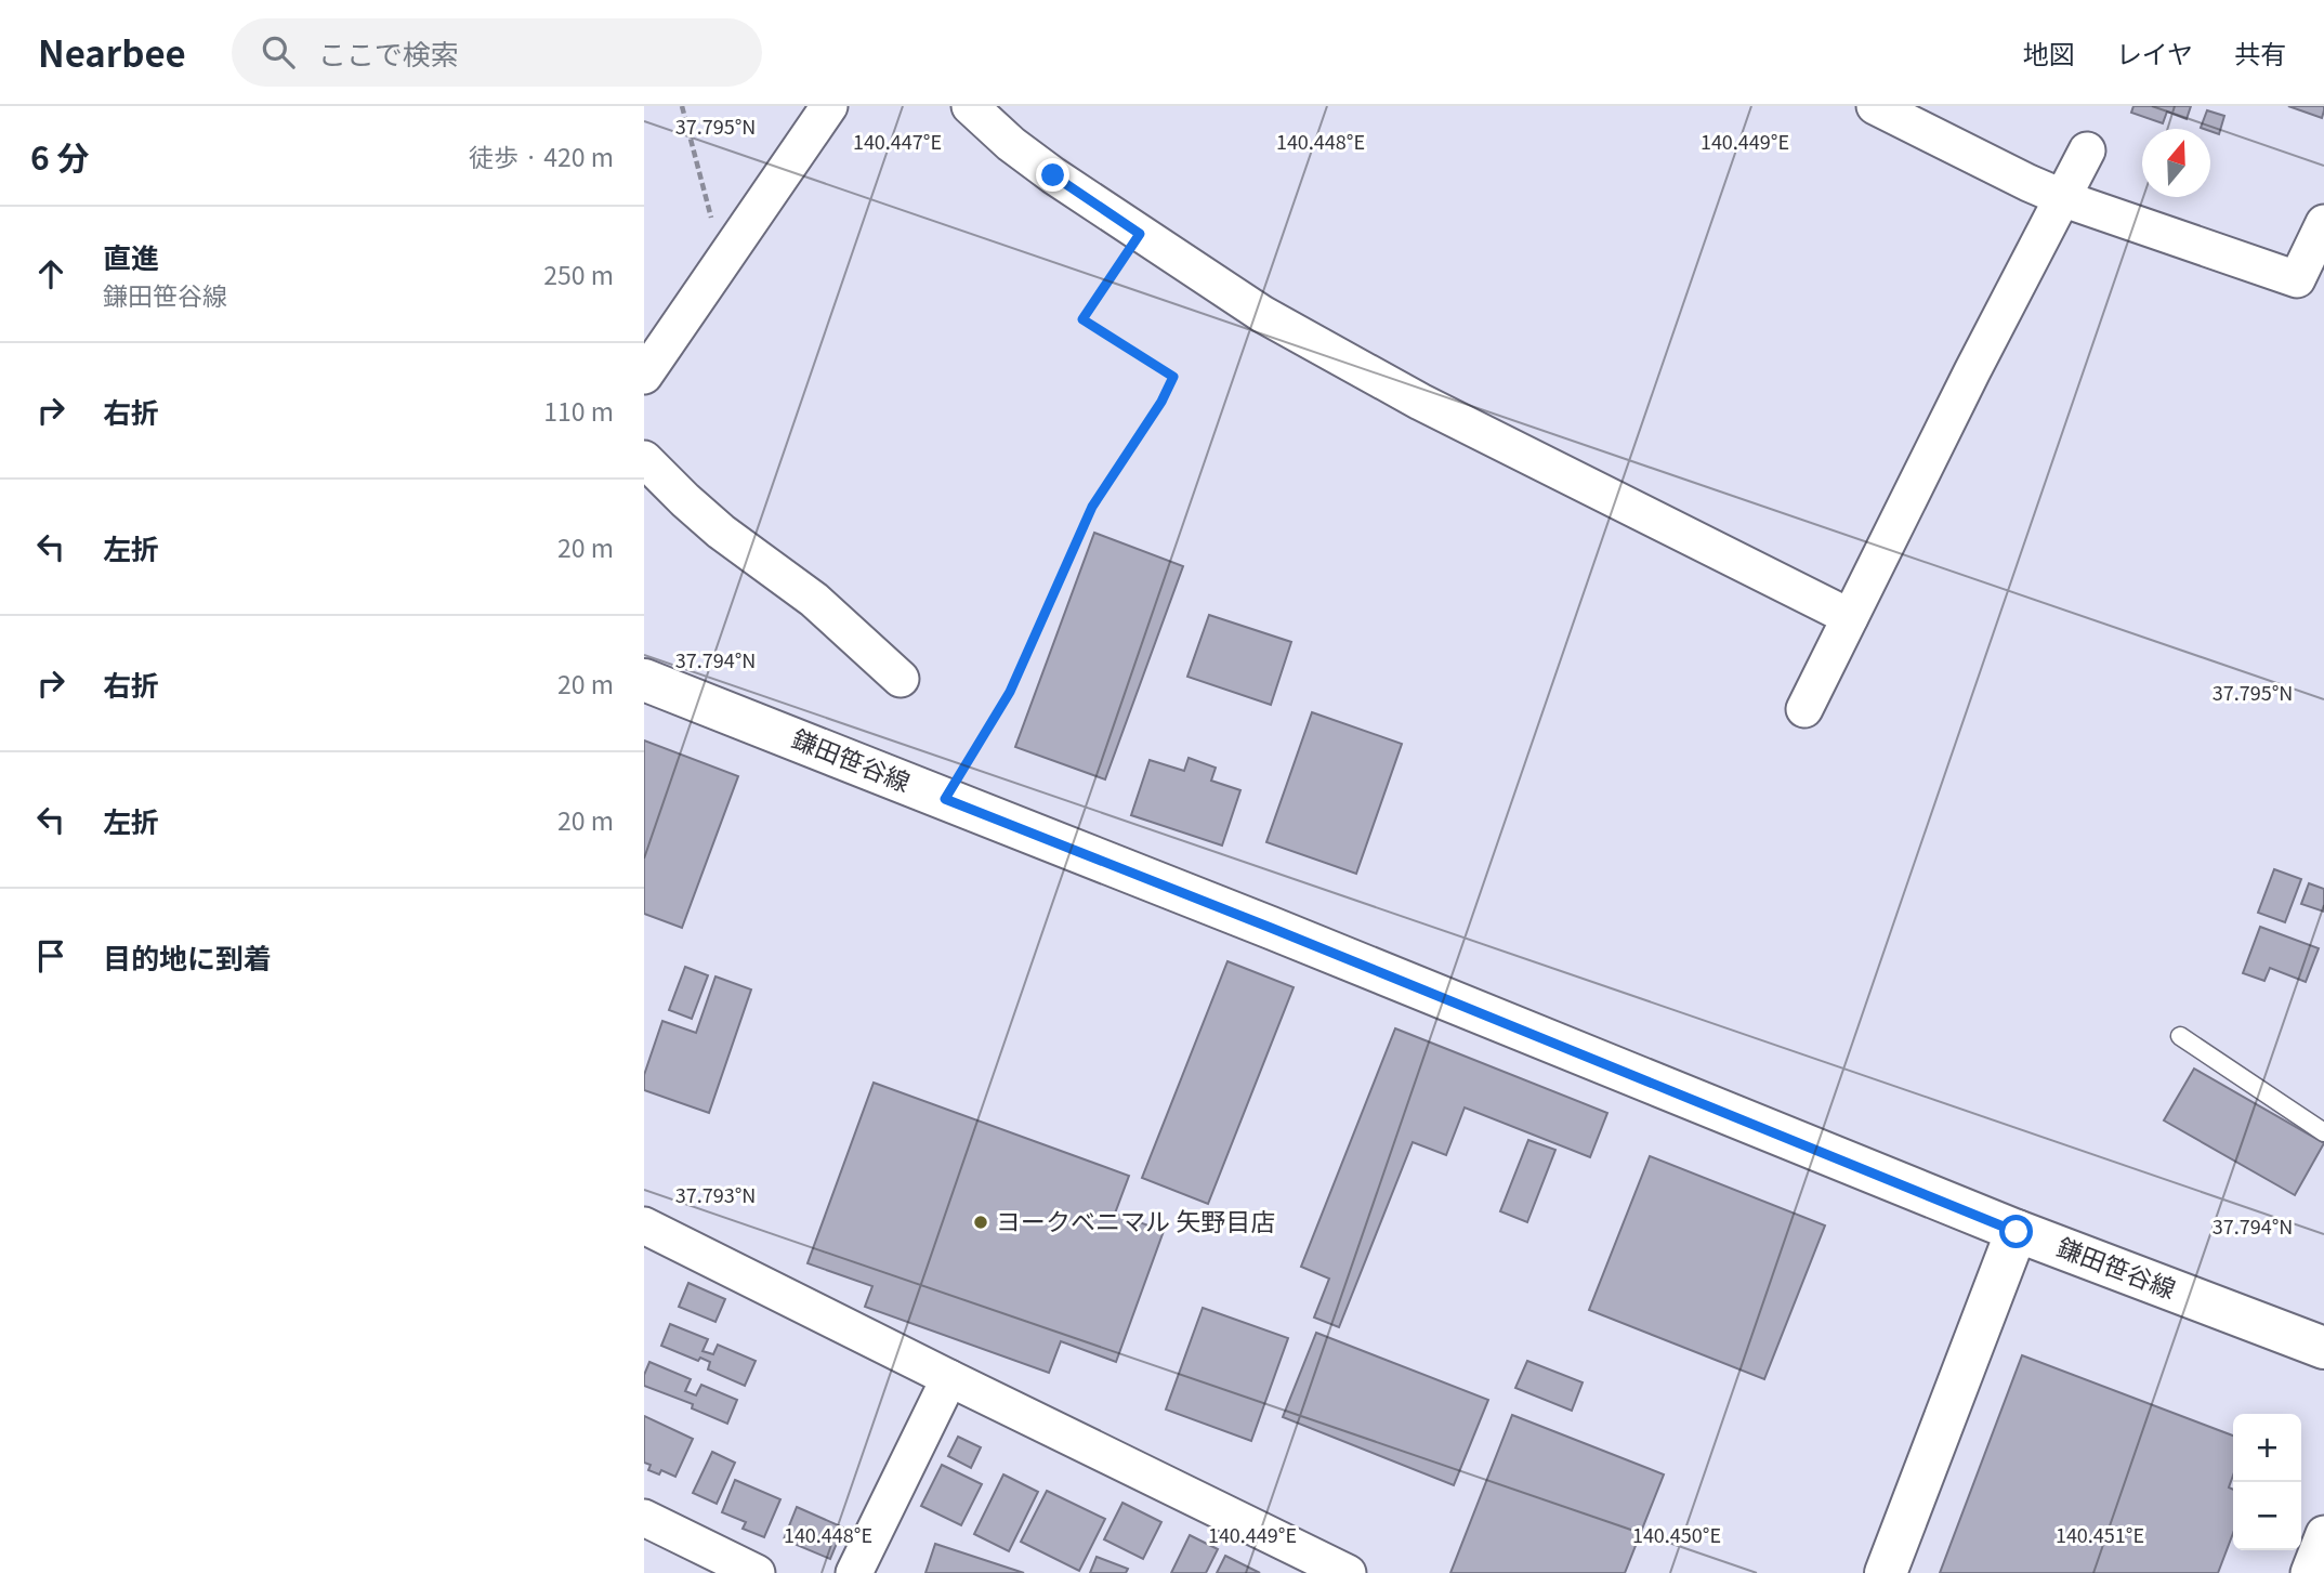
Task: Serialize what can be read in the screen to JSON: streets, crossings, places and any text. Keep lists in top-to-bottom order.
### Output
{
  "streets": {
    "street": ["鎌田笹谷線"]
  },
  "places": ["ヨークベニマル 矢野目店"],
  "north": "top",
  "page": {
    "header": "Nearbee",
    "search": "ここで検索",
    "nav": ["地図", "レイヤ", "共有"],
    "heading": ["6 分", "徒歩 · 420 m"],
    "list": [
      ["直進", "鎌田笹谷線", "250 m"],
      ["右折", "110 m"],
      ["左折", "20 m"],
      ["右折", "20 m"],
      ["左折", "20 m"],
      "目的地に到着"
    ],
    "map_buttons": ["+", "−"]
  },
  "coordinates": [
    "37.795°N",
    "140.447°E",
    "140.449°E",
    "140.448°E",
    "37.794°N",
    "37.793°N",
    "140.450°E",
    "140.451°E"
  ]
}
